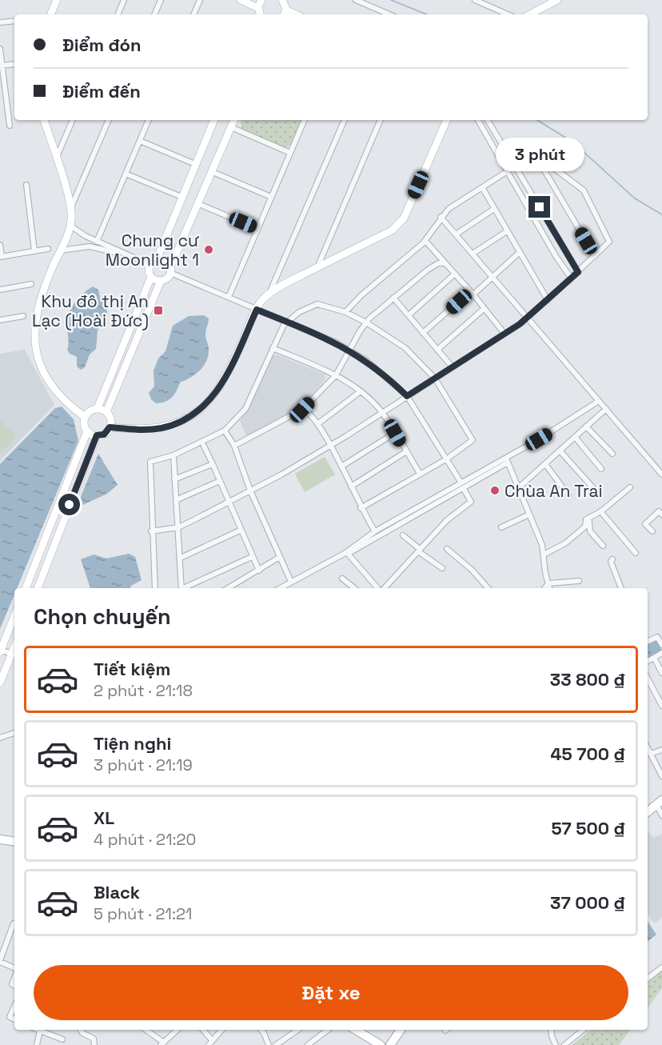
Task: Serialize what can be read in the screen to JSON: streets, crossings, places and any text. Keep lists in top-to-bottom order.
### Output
{
  "places": {
    "other": ["Chung cư Moonlight 1", "Chùa An Trai"],
    "transit": ["Khu đô thị An Lạc (Hoài Đức)"]
  },
  "page": {
    "banner": ["Điểm đón", "Điểm đến"],
    "bubble": "3 phút",
    "heading": "Chọn chuyến",
    "list": [
      {
        "name": "Tiết kiệm",
        "note": "2 phút · 21:18",
        "value": "33 800 ₫"
      },
      {
        "name": "Tiện nghi",
        "note": "3 phút · 21:19",
        "value": "45 700 ₫"
      },
      {
        "name": "XL",
        "note": "4 phút · 21:20",
        "value": "57 500 ₫"
      },
      {
        "name": "Black",
        "note": "5 phút · 21:21",
        "value": "37 000 ₫"
      }
    ],
    "buttons": "Đặt xe"
  }
}
